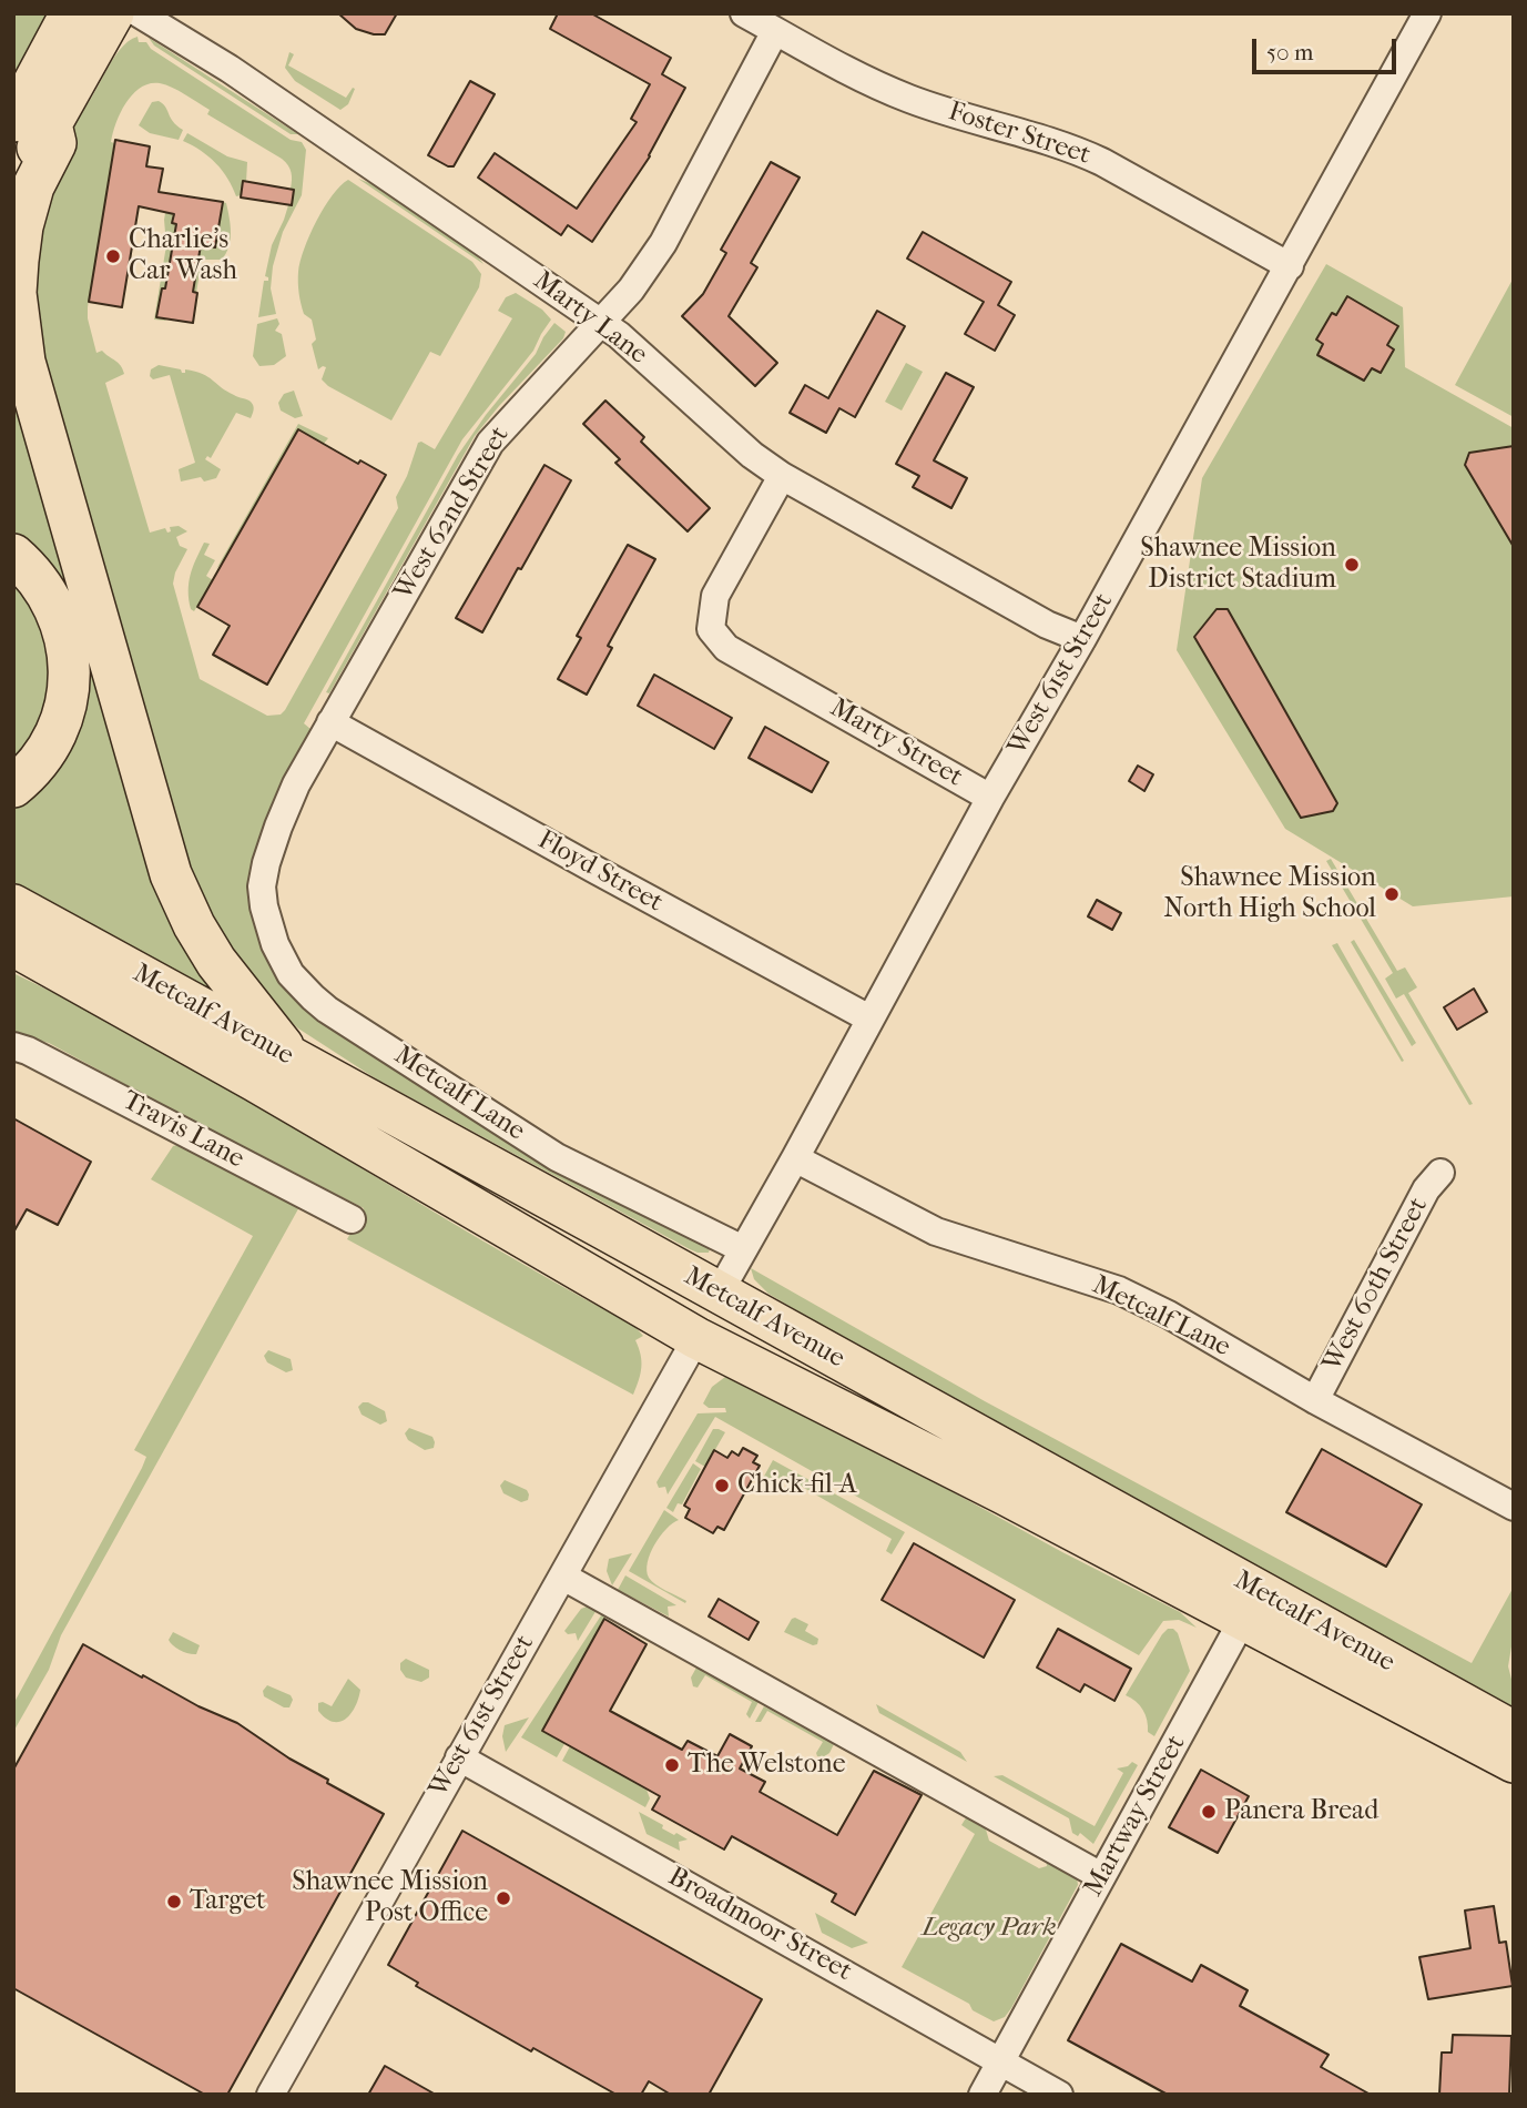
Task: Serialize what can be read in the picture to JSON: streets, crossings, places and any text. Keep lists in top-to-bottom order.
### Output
{
  "streets": {
    "highway": ["Metcalf Avenue"],
    "street": [
      "Foster Street",
      "Marty Lane",
      "West 62nd Street",
      "West 61st Street",
      "Marty Street",
      "Floyd Street",
      "Metcalf Lane",
      "Travis Lane",
      "West 60th Street",
      "Martway Street",
      "Broadmoor Street"
    ]
  },
  "crossings": [
    ["Foster Street", "West 62nd Street"],
    ["Foster Street", "West 61st Street"],
    ["Marty Lane", "West 62nd Street"],
    ["Marty Lane", "West 61st Street"],
    ["Marty Lane", "Marty Street"],
    ["West 62nd Street", "Floyd Street"],
    ["West 62nd Street", "Metcalf Lane"],
    ["West 61st Street", "Marty Street"],
    ["West 61st Street", "Floyd Street"],
    ["West 61st Street", "Metcalf Avenue"],
    ["West 61st Street", "Metcalf Lane"],
    ["West 61st Street", "Broadmoor Street"],
    ["Metcalf Avenue", "Martway Street"],
    ["Metcalf Lane", "West 60th Street"],
    ["Martway Street", "Broadmoor Street"]
  ],
  "parks": ["Legacy Park"],
  "places": [
    "Charlie's Car Wash",
    "Shawnee Mission District Stadium",
    "Shawnee Mission North High School",
    "Chick-fil-A",
    "The Welstone",
    "Panera Bread",
    "Shawnee Mission Post Office",
    "Target"
  ],
  "scale_bar": "50 m"
}
